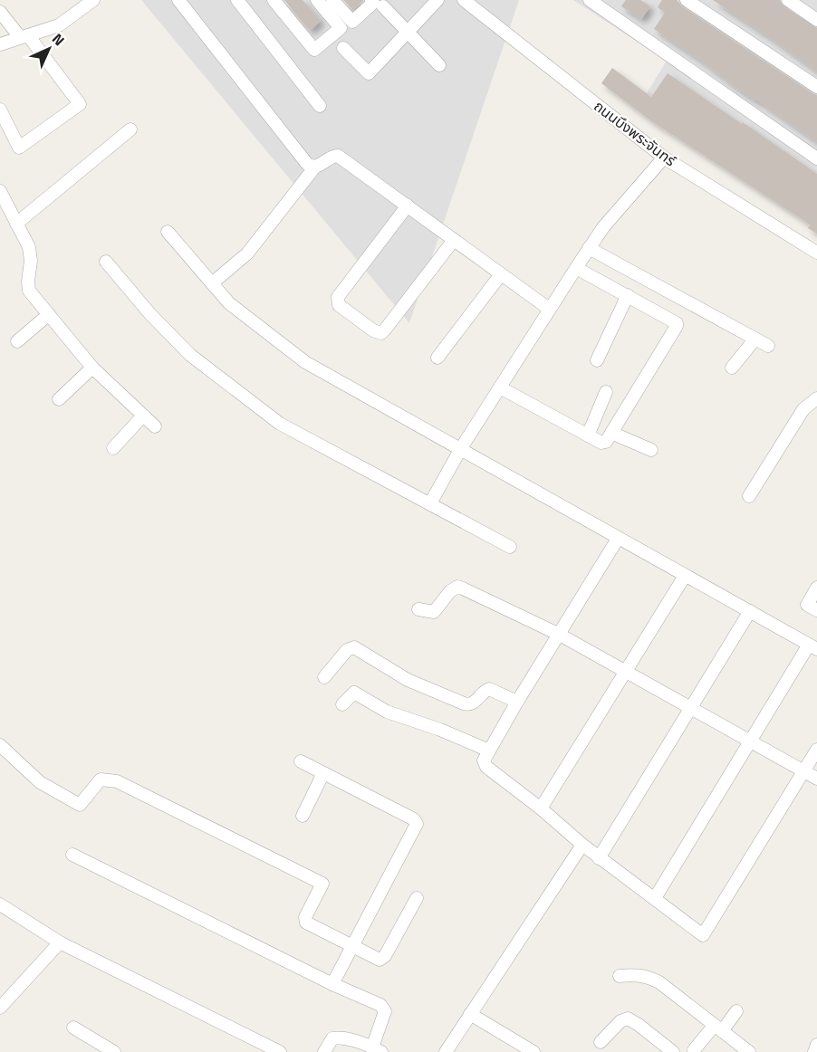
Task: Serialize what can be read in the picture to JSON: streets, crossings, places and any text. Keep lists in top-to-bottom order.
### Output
{
  "streets": {
    "street": ["ถนนบึงพระจันทร์"]
  },
  "north": "top right"
}
